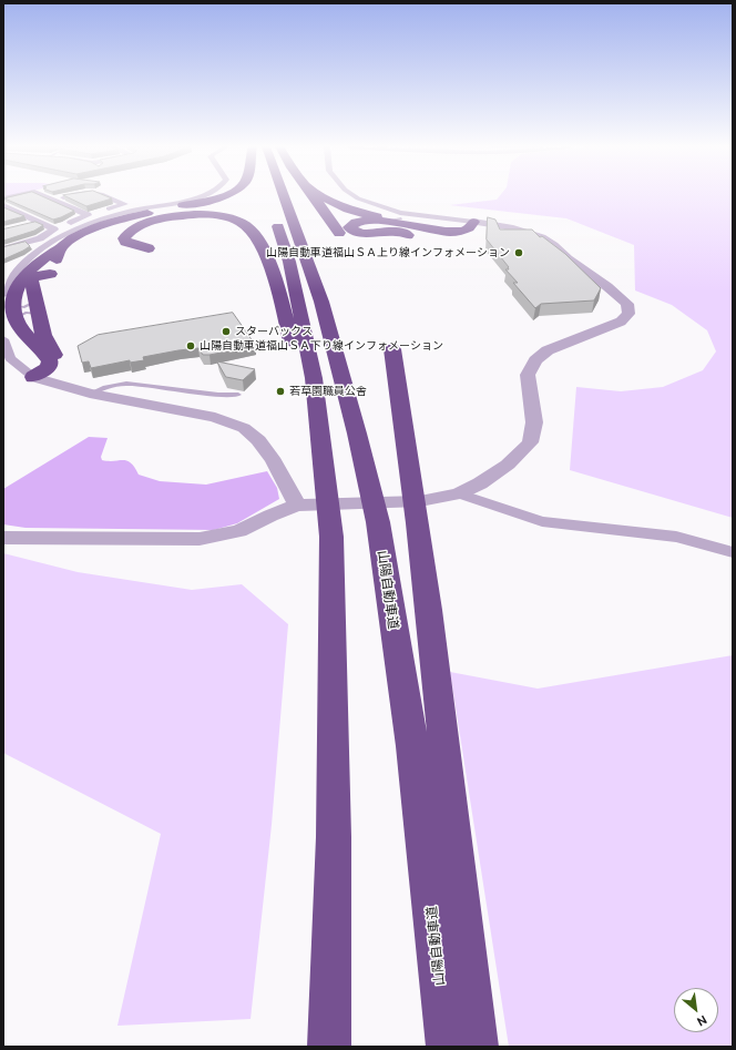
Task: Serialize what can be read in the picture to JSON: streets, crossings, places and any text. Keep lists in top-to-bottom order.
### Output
{
  "streets": {
    "highway": ["山陽自動車道"]
  },
  "places": [
    "山陽自動車道福山ＳＡ上り線インフォメーション",
    "スターバックス",
    "山陽自動車道福山ＳＡ下り線インフォメーション",
    "若草園職員公舎"
  ],
  "north": "bottom right"
}
